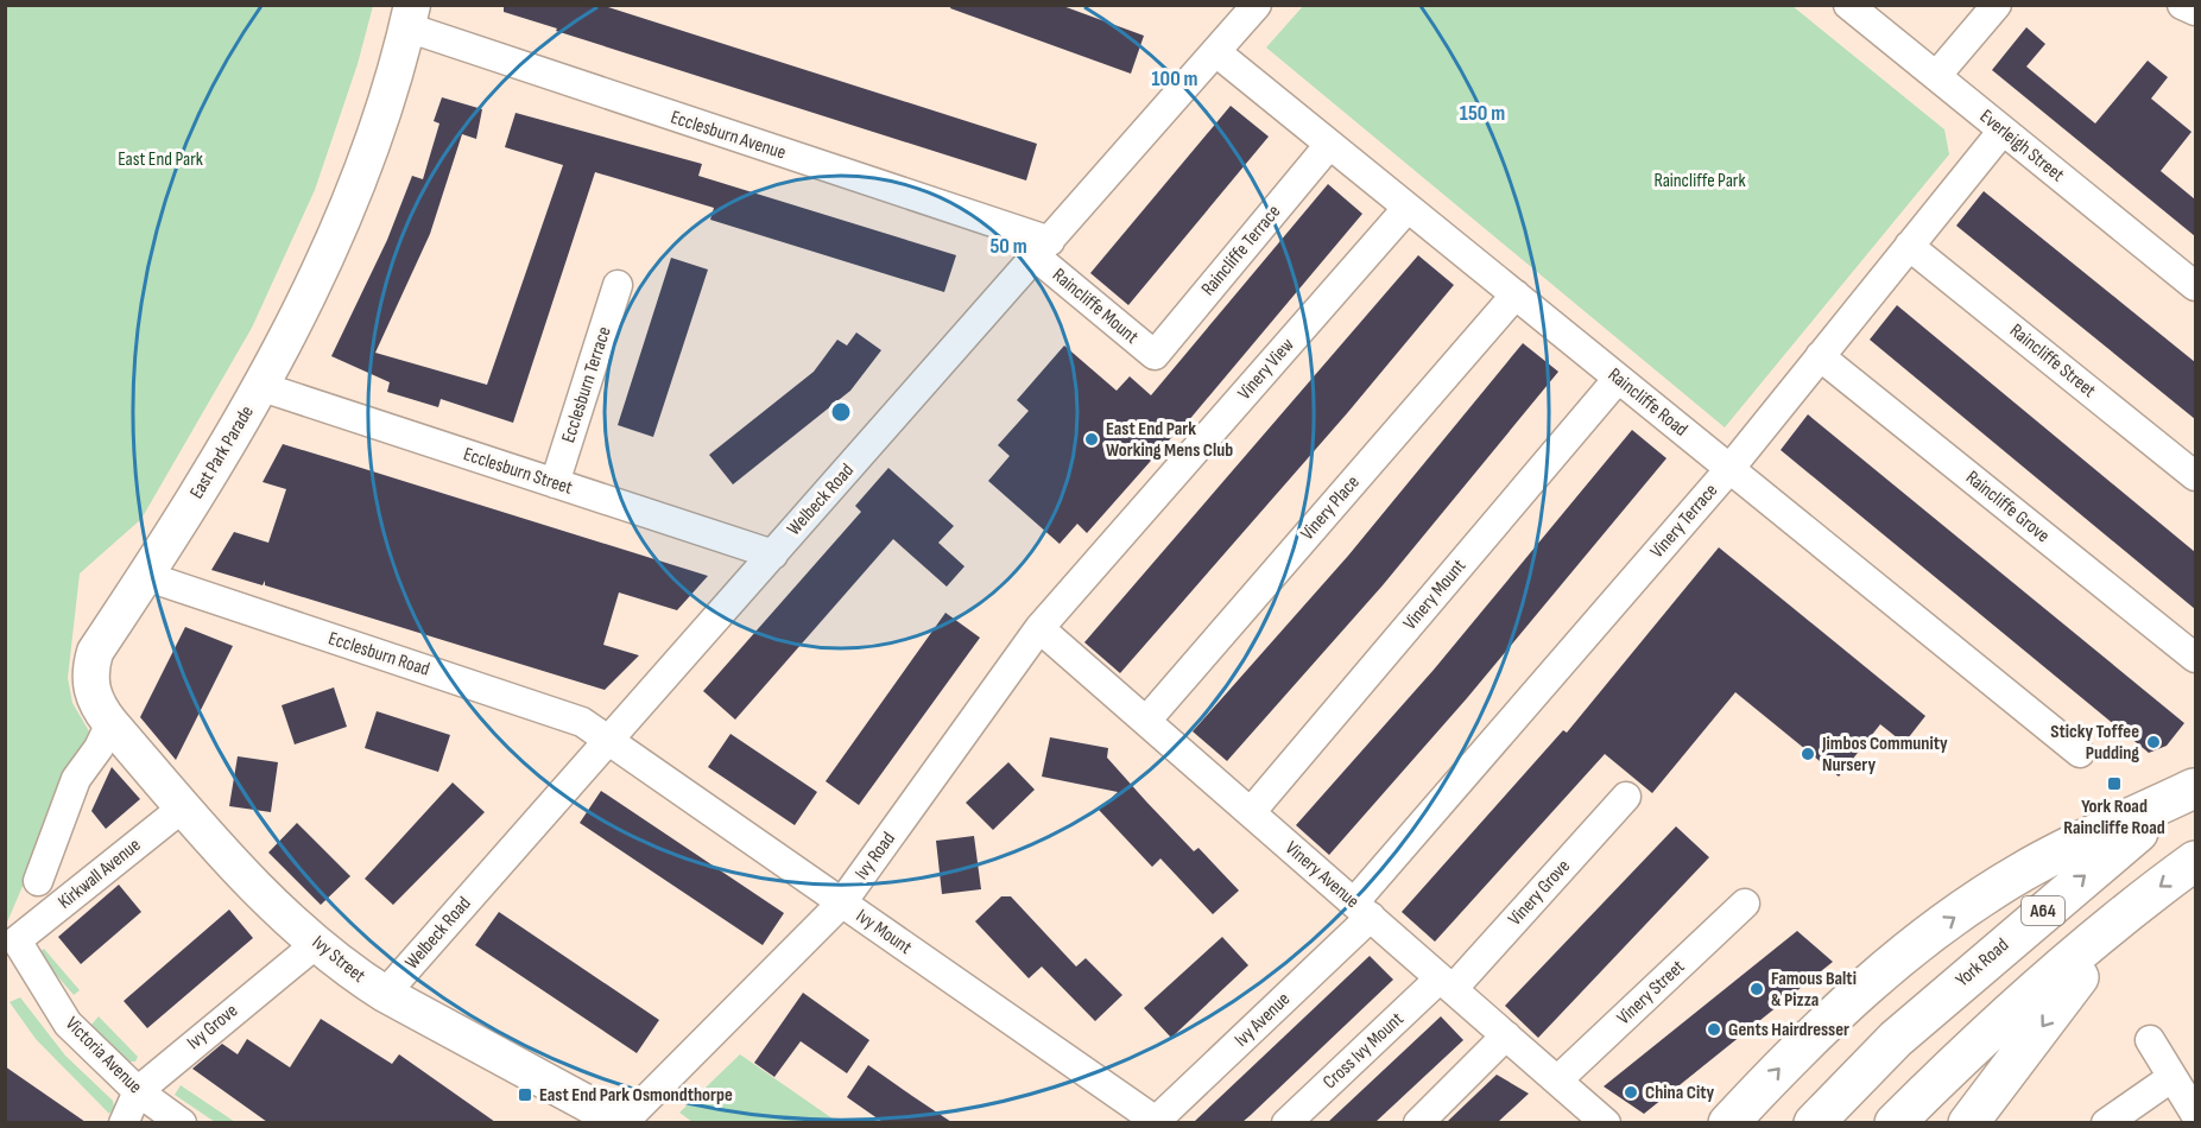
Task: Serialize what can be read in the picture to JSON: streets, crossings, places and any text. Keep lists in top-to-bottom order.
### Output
{
  "streets": {
    "highway": ["A64", "York Road"],
    "street": [
      "Ecclesburn Avenue",
      "Everleigh Street",
      "Raincliffe Terrace",
      "Raincliffe Mount",
      "Raincliffe Street",
      "Vinery View",
      "Ecclesburn Terrace",
      "Raincliffe Road",
      "East Park Parade",
      "Ecclesburn Street",
      "Welbeck Road",
      "Raincliffe Grove",
      "Vinery Place",
      "Vinery Terrace",
      "Vinery Mount",
      "Ecclesburn Road",
      "Ivy Road",
      "Kirkwall Avenue",
      "Vinery Avenue",
      "Vinery Grove",
      "Ivy Mount",
      "Ivy Street",
      "Vinery Street",
      "Ivy Avenue",
      "Ivy Grove",
      "Cross Ivy Mount",
      "Victoria Avenue"
    ]
  },
  "crossings": [
    ["Ecclesburn Avenue", "Raincliffe Mount"],
    ["Ecclesburn Avenue", "East Park Parade"],
    ["Ecclesburn Avenue", "Welbeck Road"],
    ["Everleigh Street", "Vinery Terrace"],
    ["Raincliffe Terrace", "Raincliffe Mount"],
    ["Raincliffe Terrace", "Raincliffe Road"],
    ["Raincliffe Mount", "Welbeck Road"],
    ["Raincliffe Street", "Vinery Terrace"],
    ["Vinery View", "Raincliffe Road"],
    ["Vinery View", "Ivy Road"],
    ["Vinery View", "Vinery Avenue"],
    ["Ecclesburn Terrace", "Ecclesburn Street"],
    ["Raincliffe Road", "Welbeck Road"],
    ["Raincliffe Road", "Vinery Place"],
    ["Raincliffe Road", "Vinery Terrace"],
    ["Raincliffe Road", "Vinery Mount"],
    ["East Park Parade", "Ecclesburn Street"],
    ["East Park Parade", "Ecclesburn Road"],
    ["East Park Parade", "Ivy Street"],
    ["Ecclesburn Street", "Welbeck Road"],
    ["Welbeck Road", "Ecclesburn Road"],
    ["Welbeck Road", "Ivy Mount"],
    ["Welbeck Road", "Ivy Street"],
    ["Raincliffe Grove", "Vinery Terrace"],
    ["Vinery Place", "Vinery Avenue"],
    ["Vinery Terrace", "Vinery Avenue"],
    ["Vinery Terrace", "Ivy Avenue"],
    ["Vinery Mount", "Vinery Avenue"],
    ["Ecclesburn Road", "Ivy Mount"],
    ["Ivy Road", "Vinery Avenue"],
    ["Ivy Road", "Ivy Mount"],
    ["Ivy Road", "Ivy Street"],
    ["Kirkwall Avenue", "Ivy Street"],
    ["Kirkwall Avenue", "Victoria Avenue"],
    ["Vinery Avenue", "Vinery Grove"],
    ["Vinery Avenue", "Vinery Street"],
    ["Vinery Avenue", "Ivy Avenue"],
    ["Vinery Avenue", "Cross Ivy Mount"],
    ["Vinery Grove", "Cross Ivy Mount"],
    ["Ivy Mount", "Ivy Avenue"],
    ["Ivy Street", "Ivy Grove"],
    ["Ivy Grove", "Victoria Avenue"]
  ],
  "parks": ["East End Park", "Raincliffe Park"],
  "places": {
    "other": [
      "East End Park Working Mens Club",
      "Sticky Toffee Pudding",
      "Jimbos Community Nursery",
      "Famous Balti & Pizza",
      "Gents Hairdresser",
      "China City"
    ],
    "transit": ["York Road Raincliffe Road", "East End Park Osmondthorpe"]
  },
  "rings": ["100 m", "150 m", "50 m"]
}
